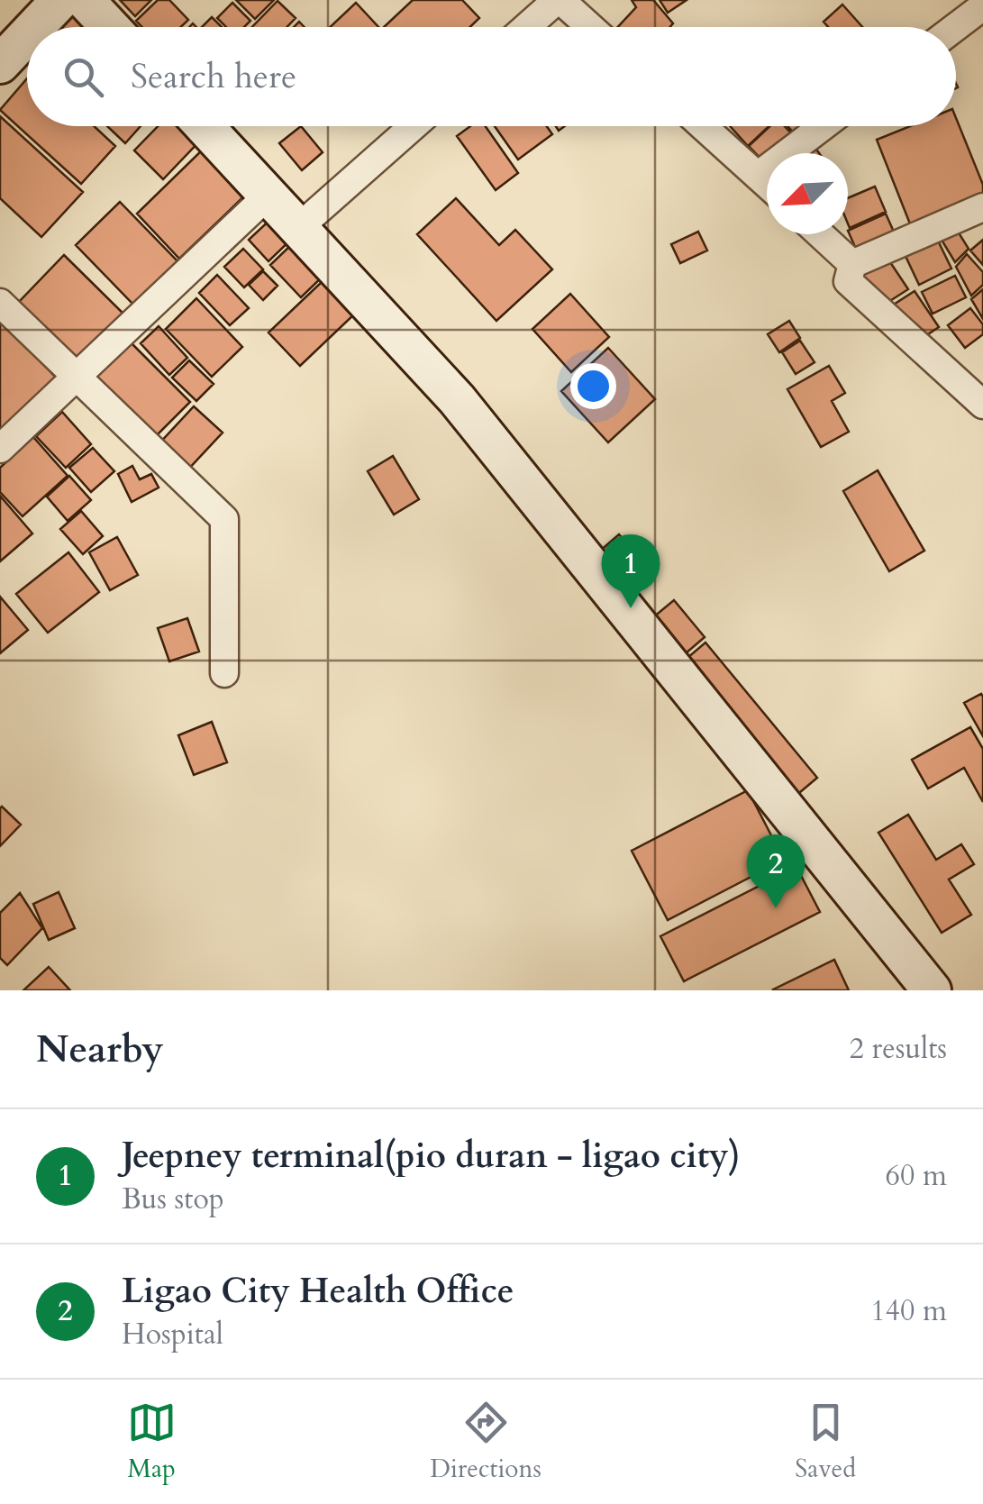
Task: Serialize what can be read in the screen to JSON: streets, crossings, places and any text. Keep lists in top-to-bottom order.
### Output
{
  "north": "bottom left",
  "page": {
    "search": "Search here",
    "pins": ["1", "2"],
    "heading": ["Nearby", "2 results"],
    "list": [
      {
        "mark": "1",
        "name": "Jeepney terminal(pio duran - ligao city)",
        "note": "Bus stop",
        "value": "60 m"
      },
      {
        "mark": "2",
        "name": "Ligao City Health Office",
        "note": "Hospital",
        "value": "140 m"
      }
    ],
    "nav": ["Map", "Directions", "Saved"]
  }
}
